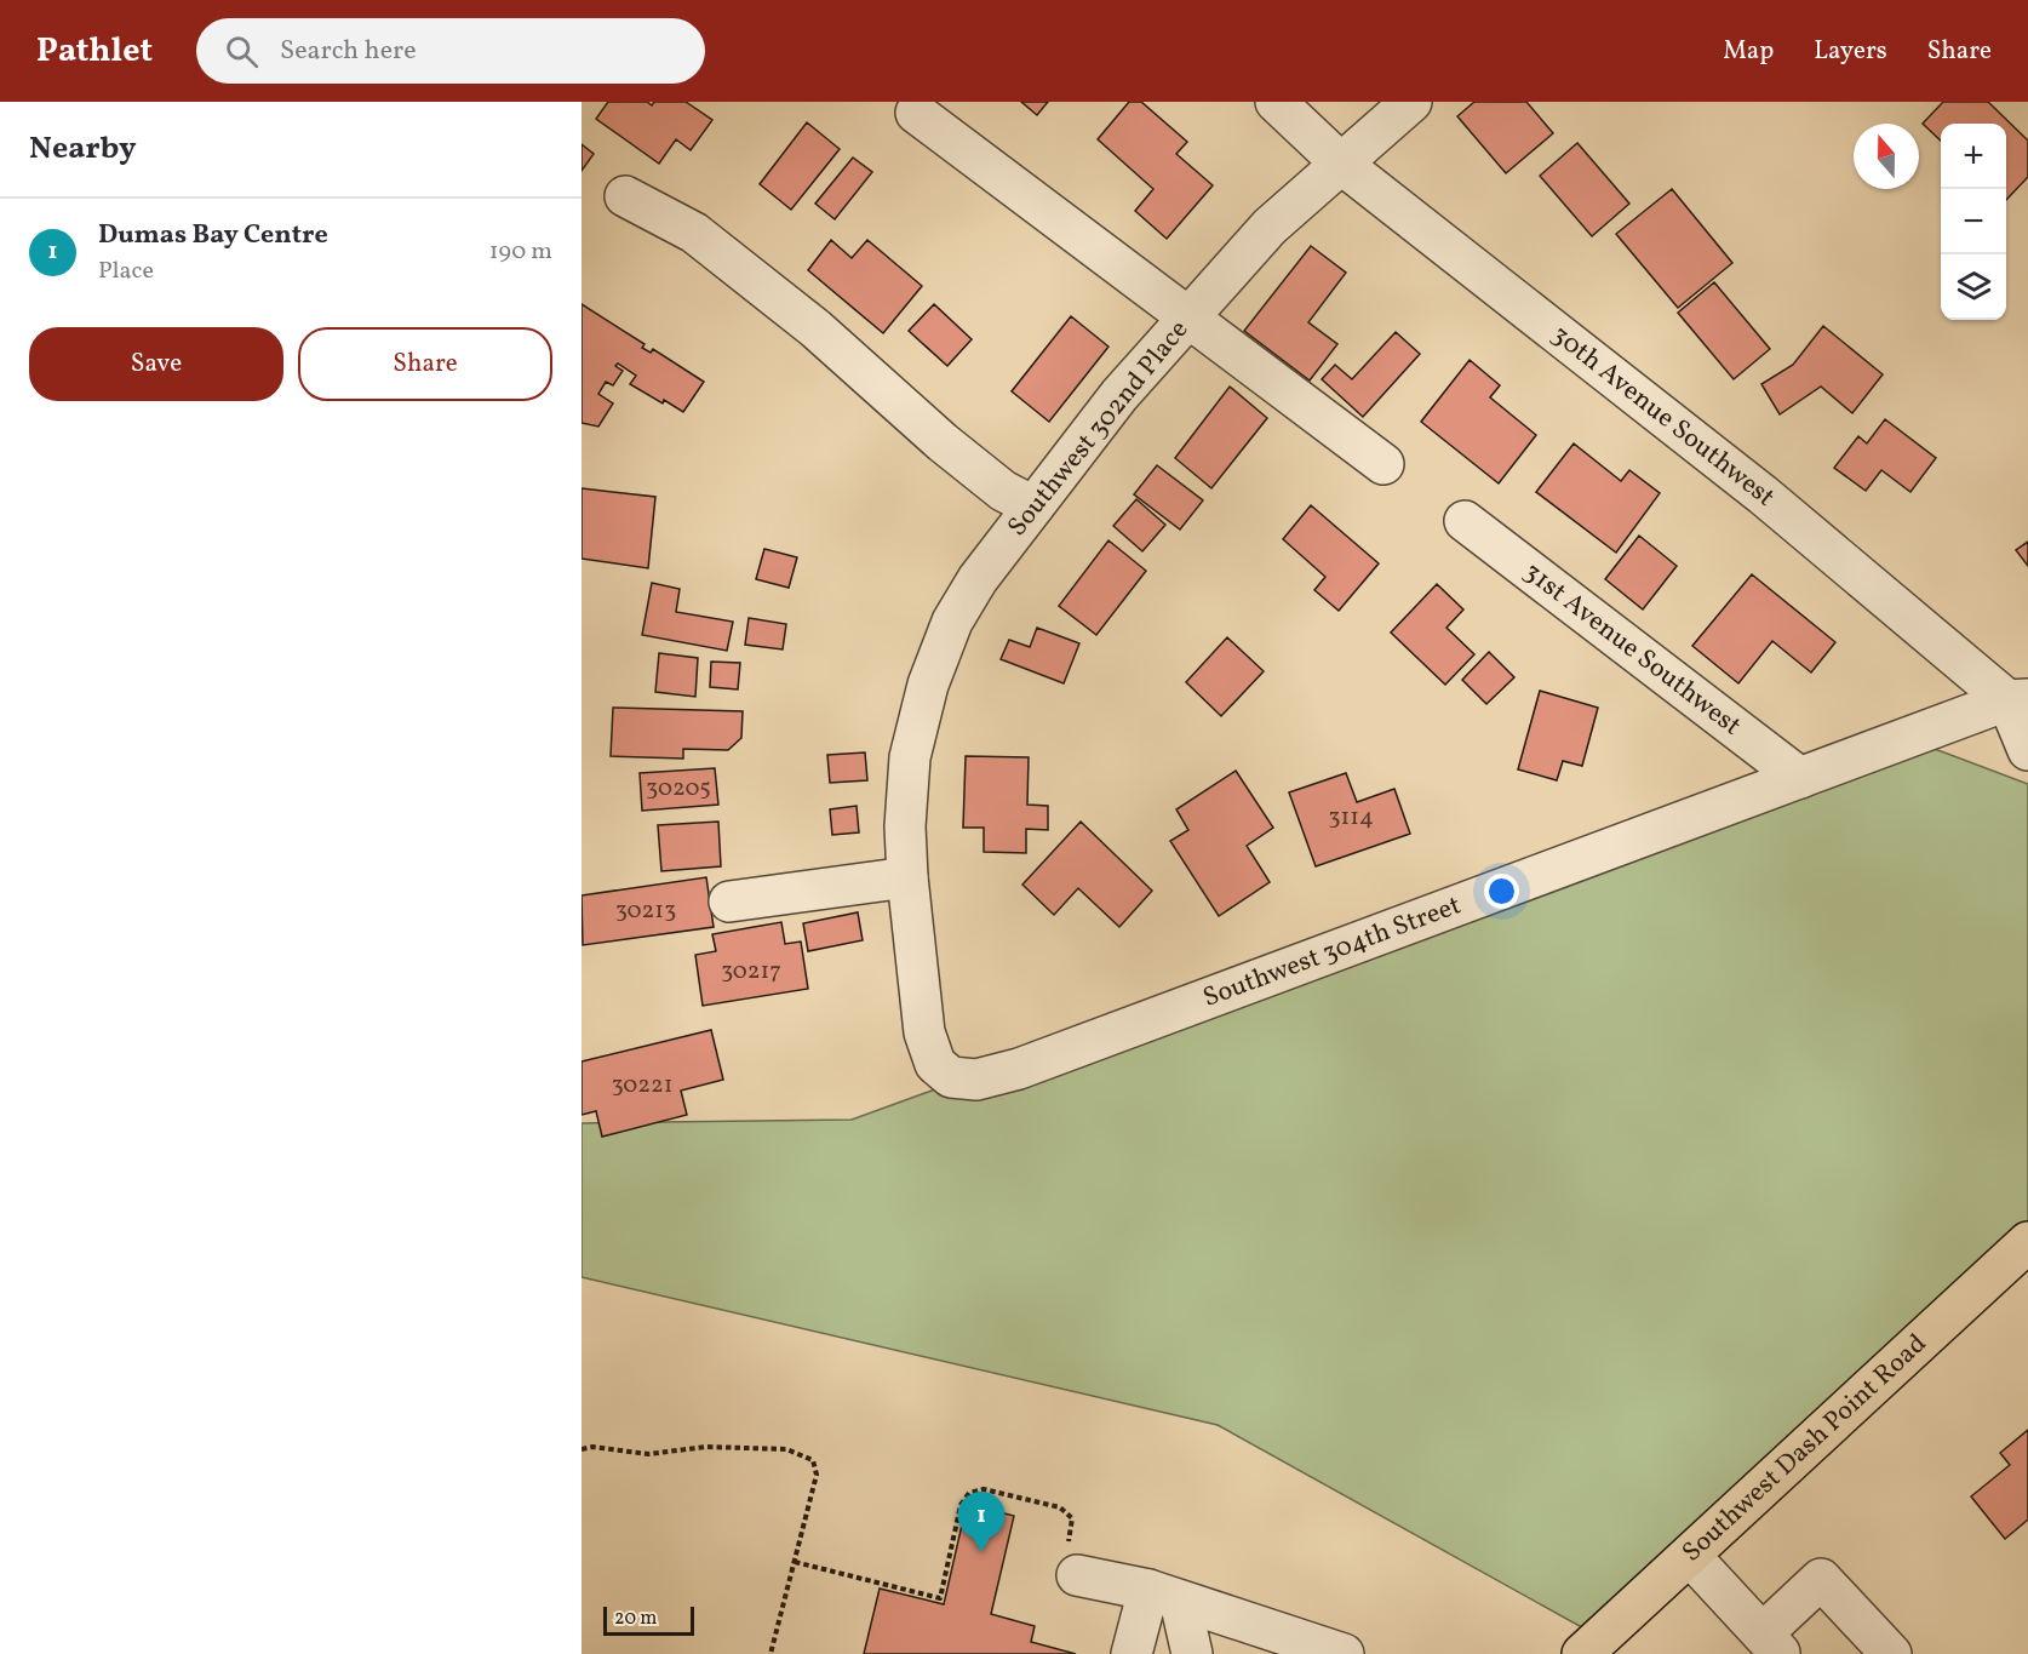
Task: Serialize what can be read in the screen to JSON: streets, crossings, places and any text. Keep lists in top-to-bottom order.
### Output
{
  "streets": {
    "main road": ["Southwest Dash Point Road"],
    "street": [
      "30th Avenue Southwest",
      "Southwest 302nd Place",
      "31st Avenue Southwest",
      "Southwest 304th Street"
    ]
  },
  "crossings": [
    ["30th Avenue Southwest", "Southwest 302nd Place"],
    ["30th Avenue Southwest", "Southwest 304th Street"],
    ["Southwest 302nd Place", "Southwest 304th Street"],
    ["31st Avenue Southwest", "Southwest 304th Street"]
  ],
  "house_numbers": [
    "30205",
    "3114",
    "30213",
    "30217",
    "30221"
  ],
  "scale_bar": "20 m",
  "north": "top",
  "page": {
    "header": "Pathlet",
    "search": "Search here",
    "nav": ["Map", "Layers", "Share"],
    "heading": "Nearby",
    "map_buttons": ["+", "−"],
    "list": [
      {
        "mark": "1",
        "name": "Dumas Bay Centre",
        "note": "Place",
        "value": "190 m"
      }
    ],
    "buttons": ["Save", "Share"],
    "pins": "1",
    "scale": "20 m"
  }
}
